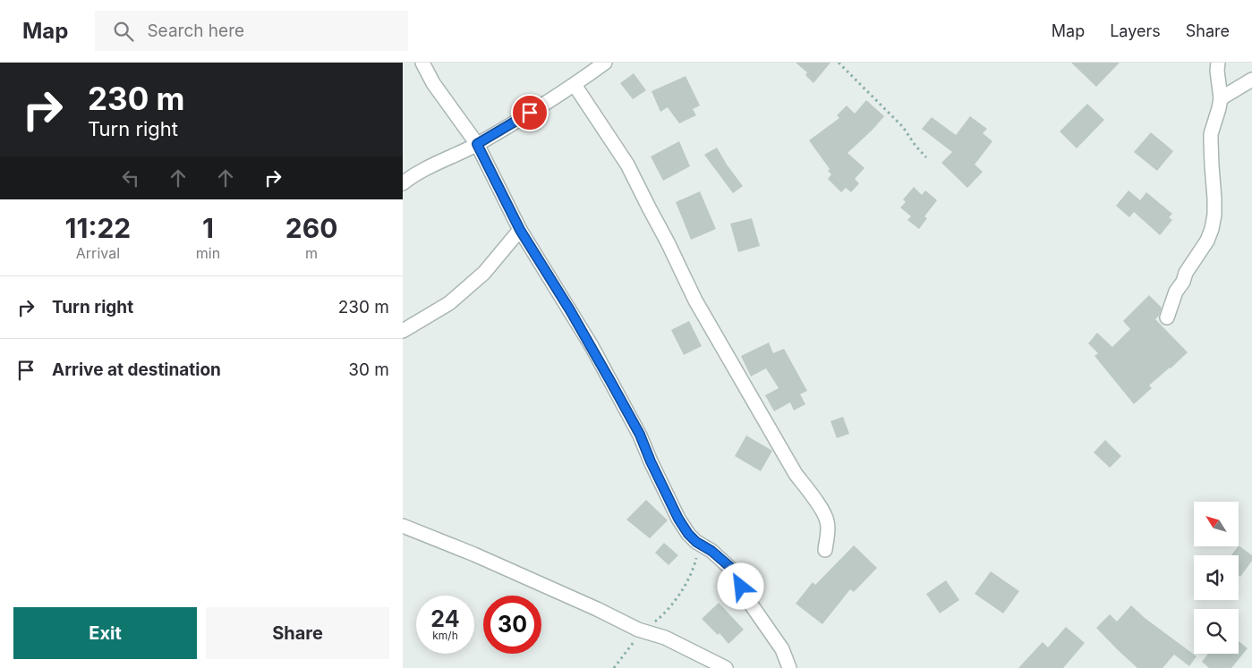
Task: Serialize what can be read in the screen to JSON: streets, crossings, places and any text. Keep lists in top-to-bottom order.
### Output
{
  "north": "top left",
  "page": {
    "header": "Map",
    "search": "Search here",
    "nav": ["Map", "Layers", "Share"],
    "turn": ["230 m", "Turn right"],
    "eta": [
      "11:22",
      "Arrival",
      "1",
      "min",
      "260",
      "m"
    ],
    "list": [
      {
        "name": "Turn right",
        "value": "230 m"
      },
      {
        "name": "Arrive at destination",
        "value": "30 m"
      }
    ],
    "speed": "24 km/h",
    "limit": "30",
    "buttons": ["Exit", "Share"]
  }
}
